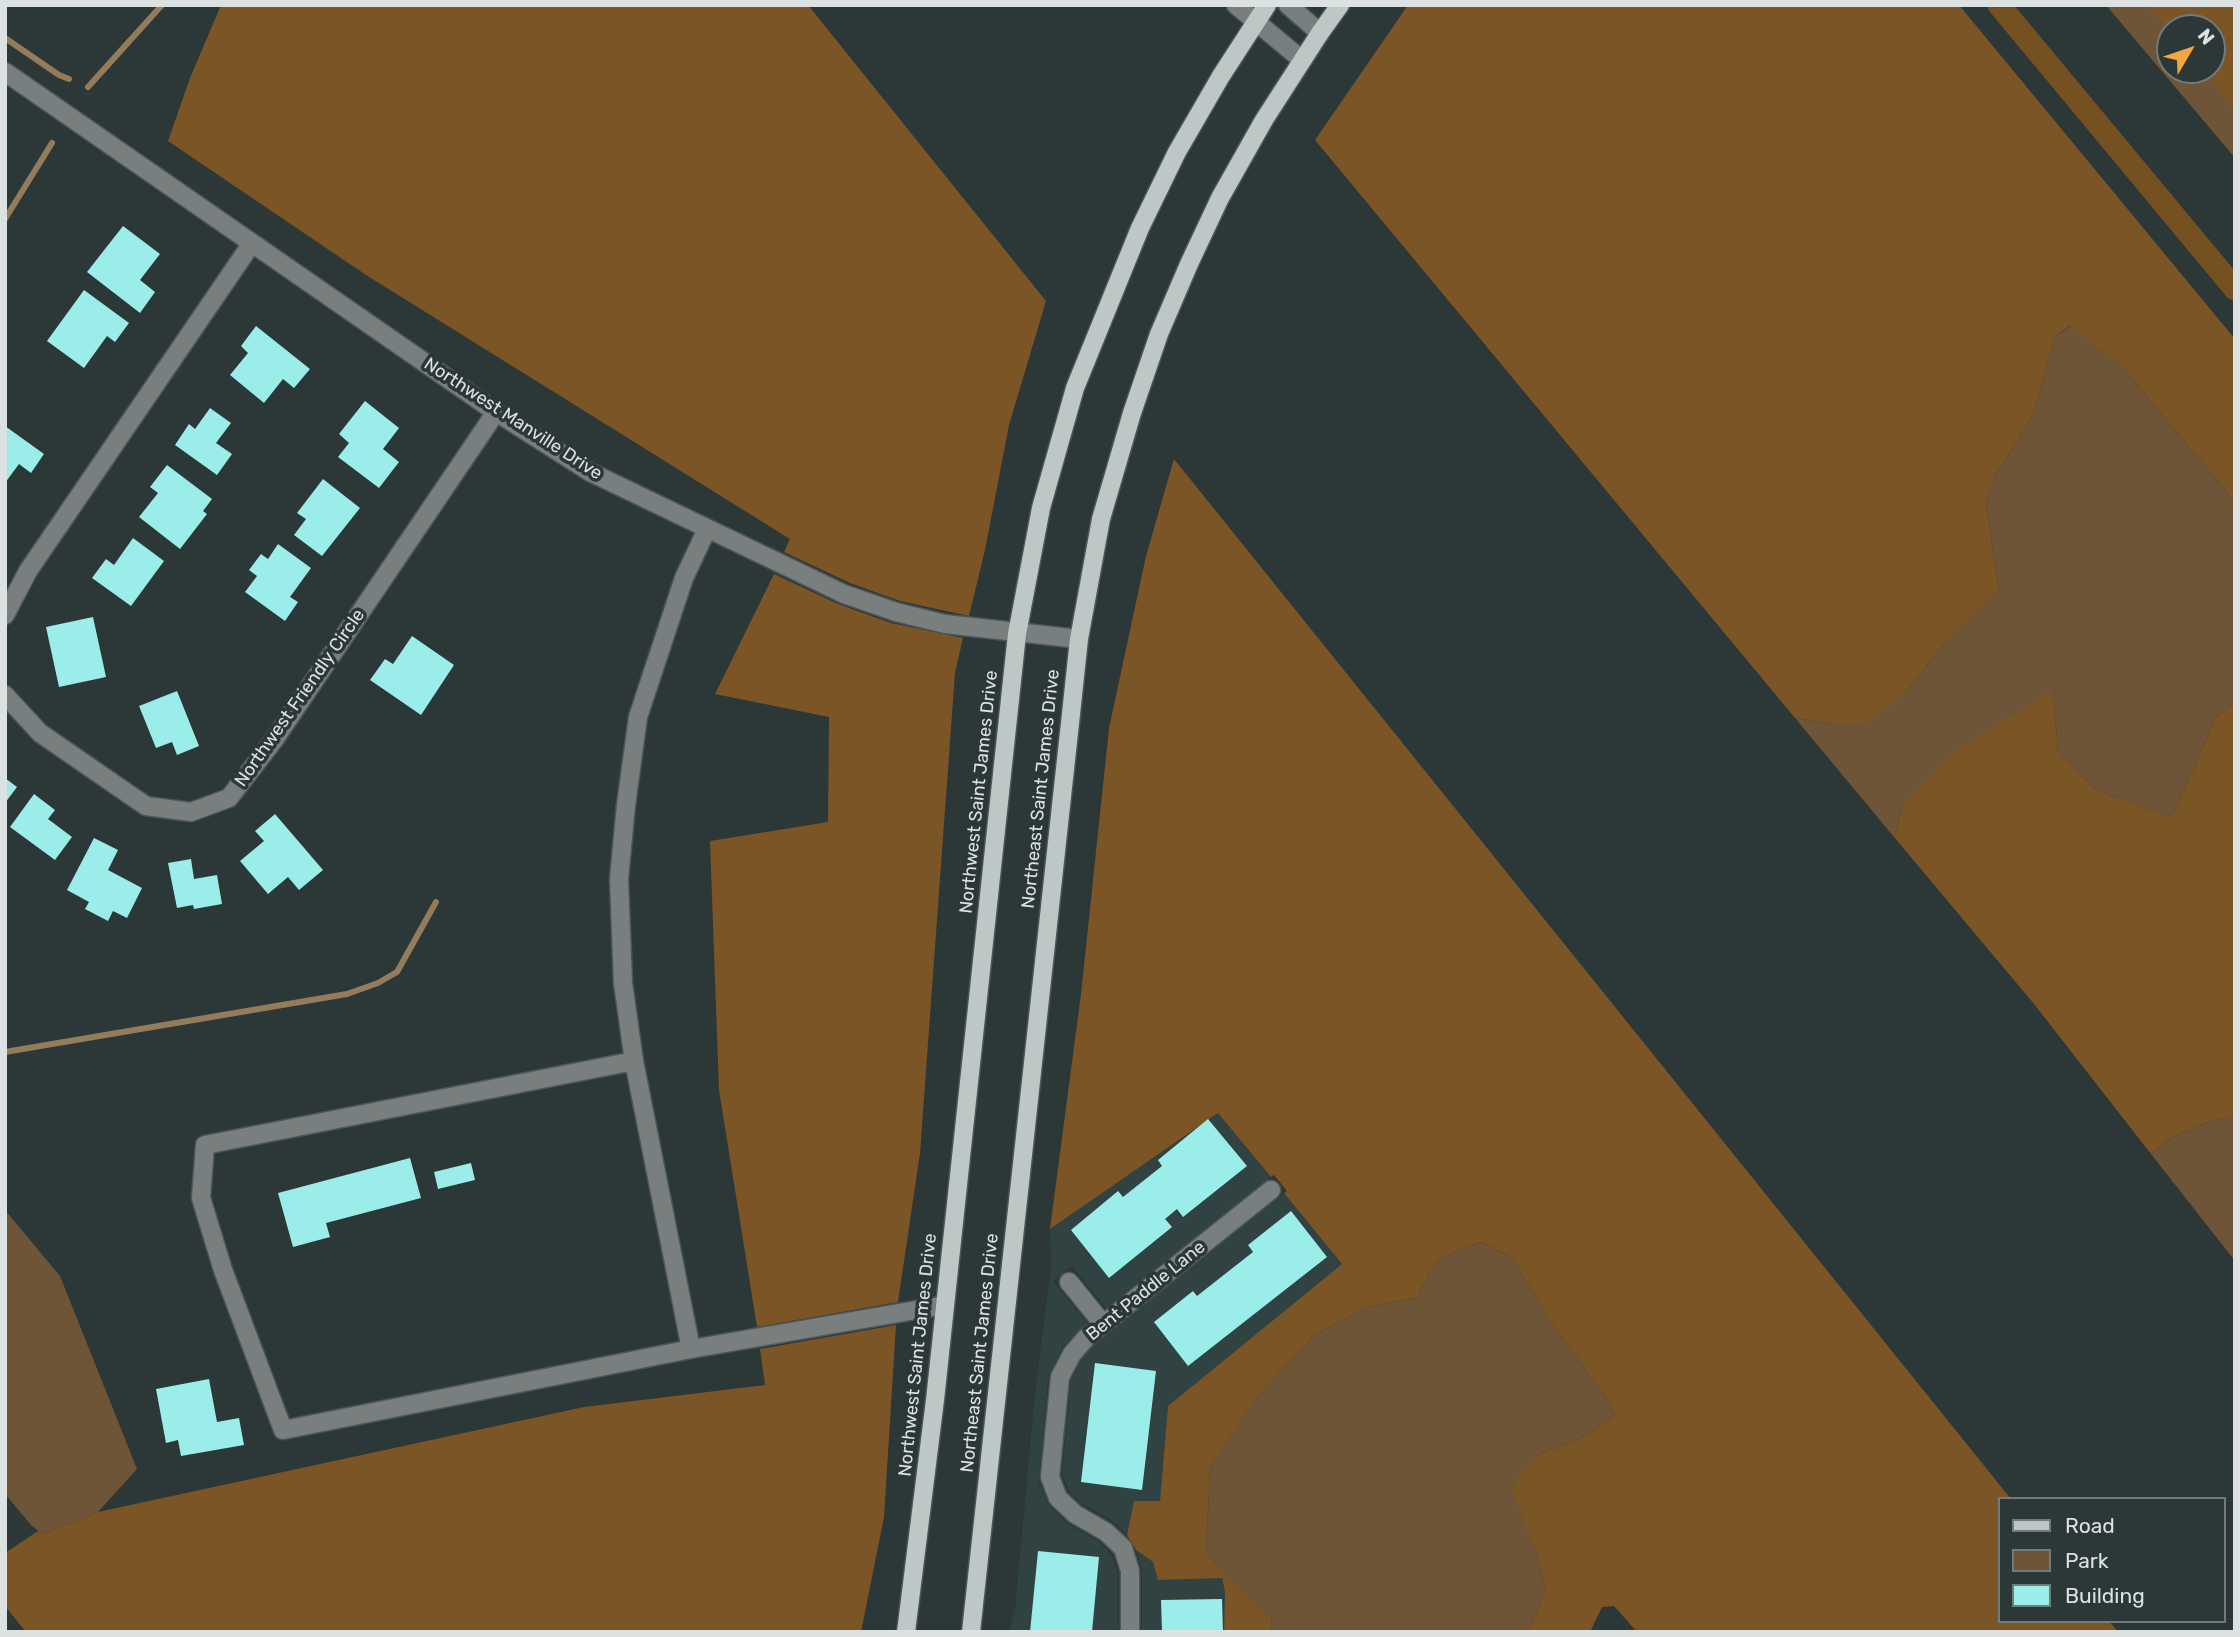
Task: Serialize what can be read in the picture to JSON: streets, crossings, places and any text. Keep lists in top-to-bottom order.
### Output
{
  "streets": {
    "main road": ["Northeast Saint James Drive", "Northwest Saint James Drive"],
    "street": ["Northwest Manville Drive", "Northwest Friendly Circle", "Bent Paddle Lane"]
  },
  "crossings": [
    ["Northwest Manville Drive", "Northwest Friendly Circle"],
    ["Northwest Manville Drive", "Northeast Saint James Drive"],
    ["Northwest Manville Drive", "Northwest Saint James Drive"]
  ],
  "legend": ["Road", "Park", "Building"],
  "north": "top right"
}
